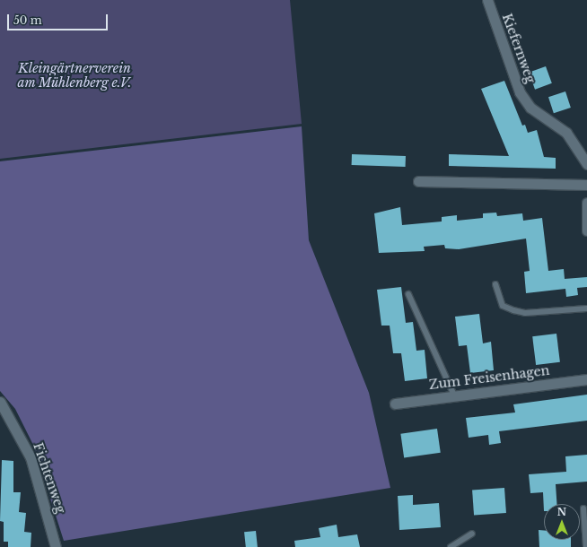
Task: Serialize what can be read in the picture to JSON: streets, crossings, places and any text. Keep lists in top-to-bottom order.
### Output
{
  "streets": {
    "street": ["Kiefernweg", "Zum Freisenhagen", "Fichtenweg"]
  },
  "parks": ["Kleingärtnerverein am Mühlenberg e.V."],
  "scale_bar": "50 m",
  "north": "top"
}
